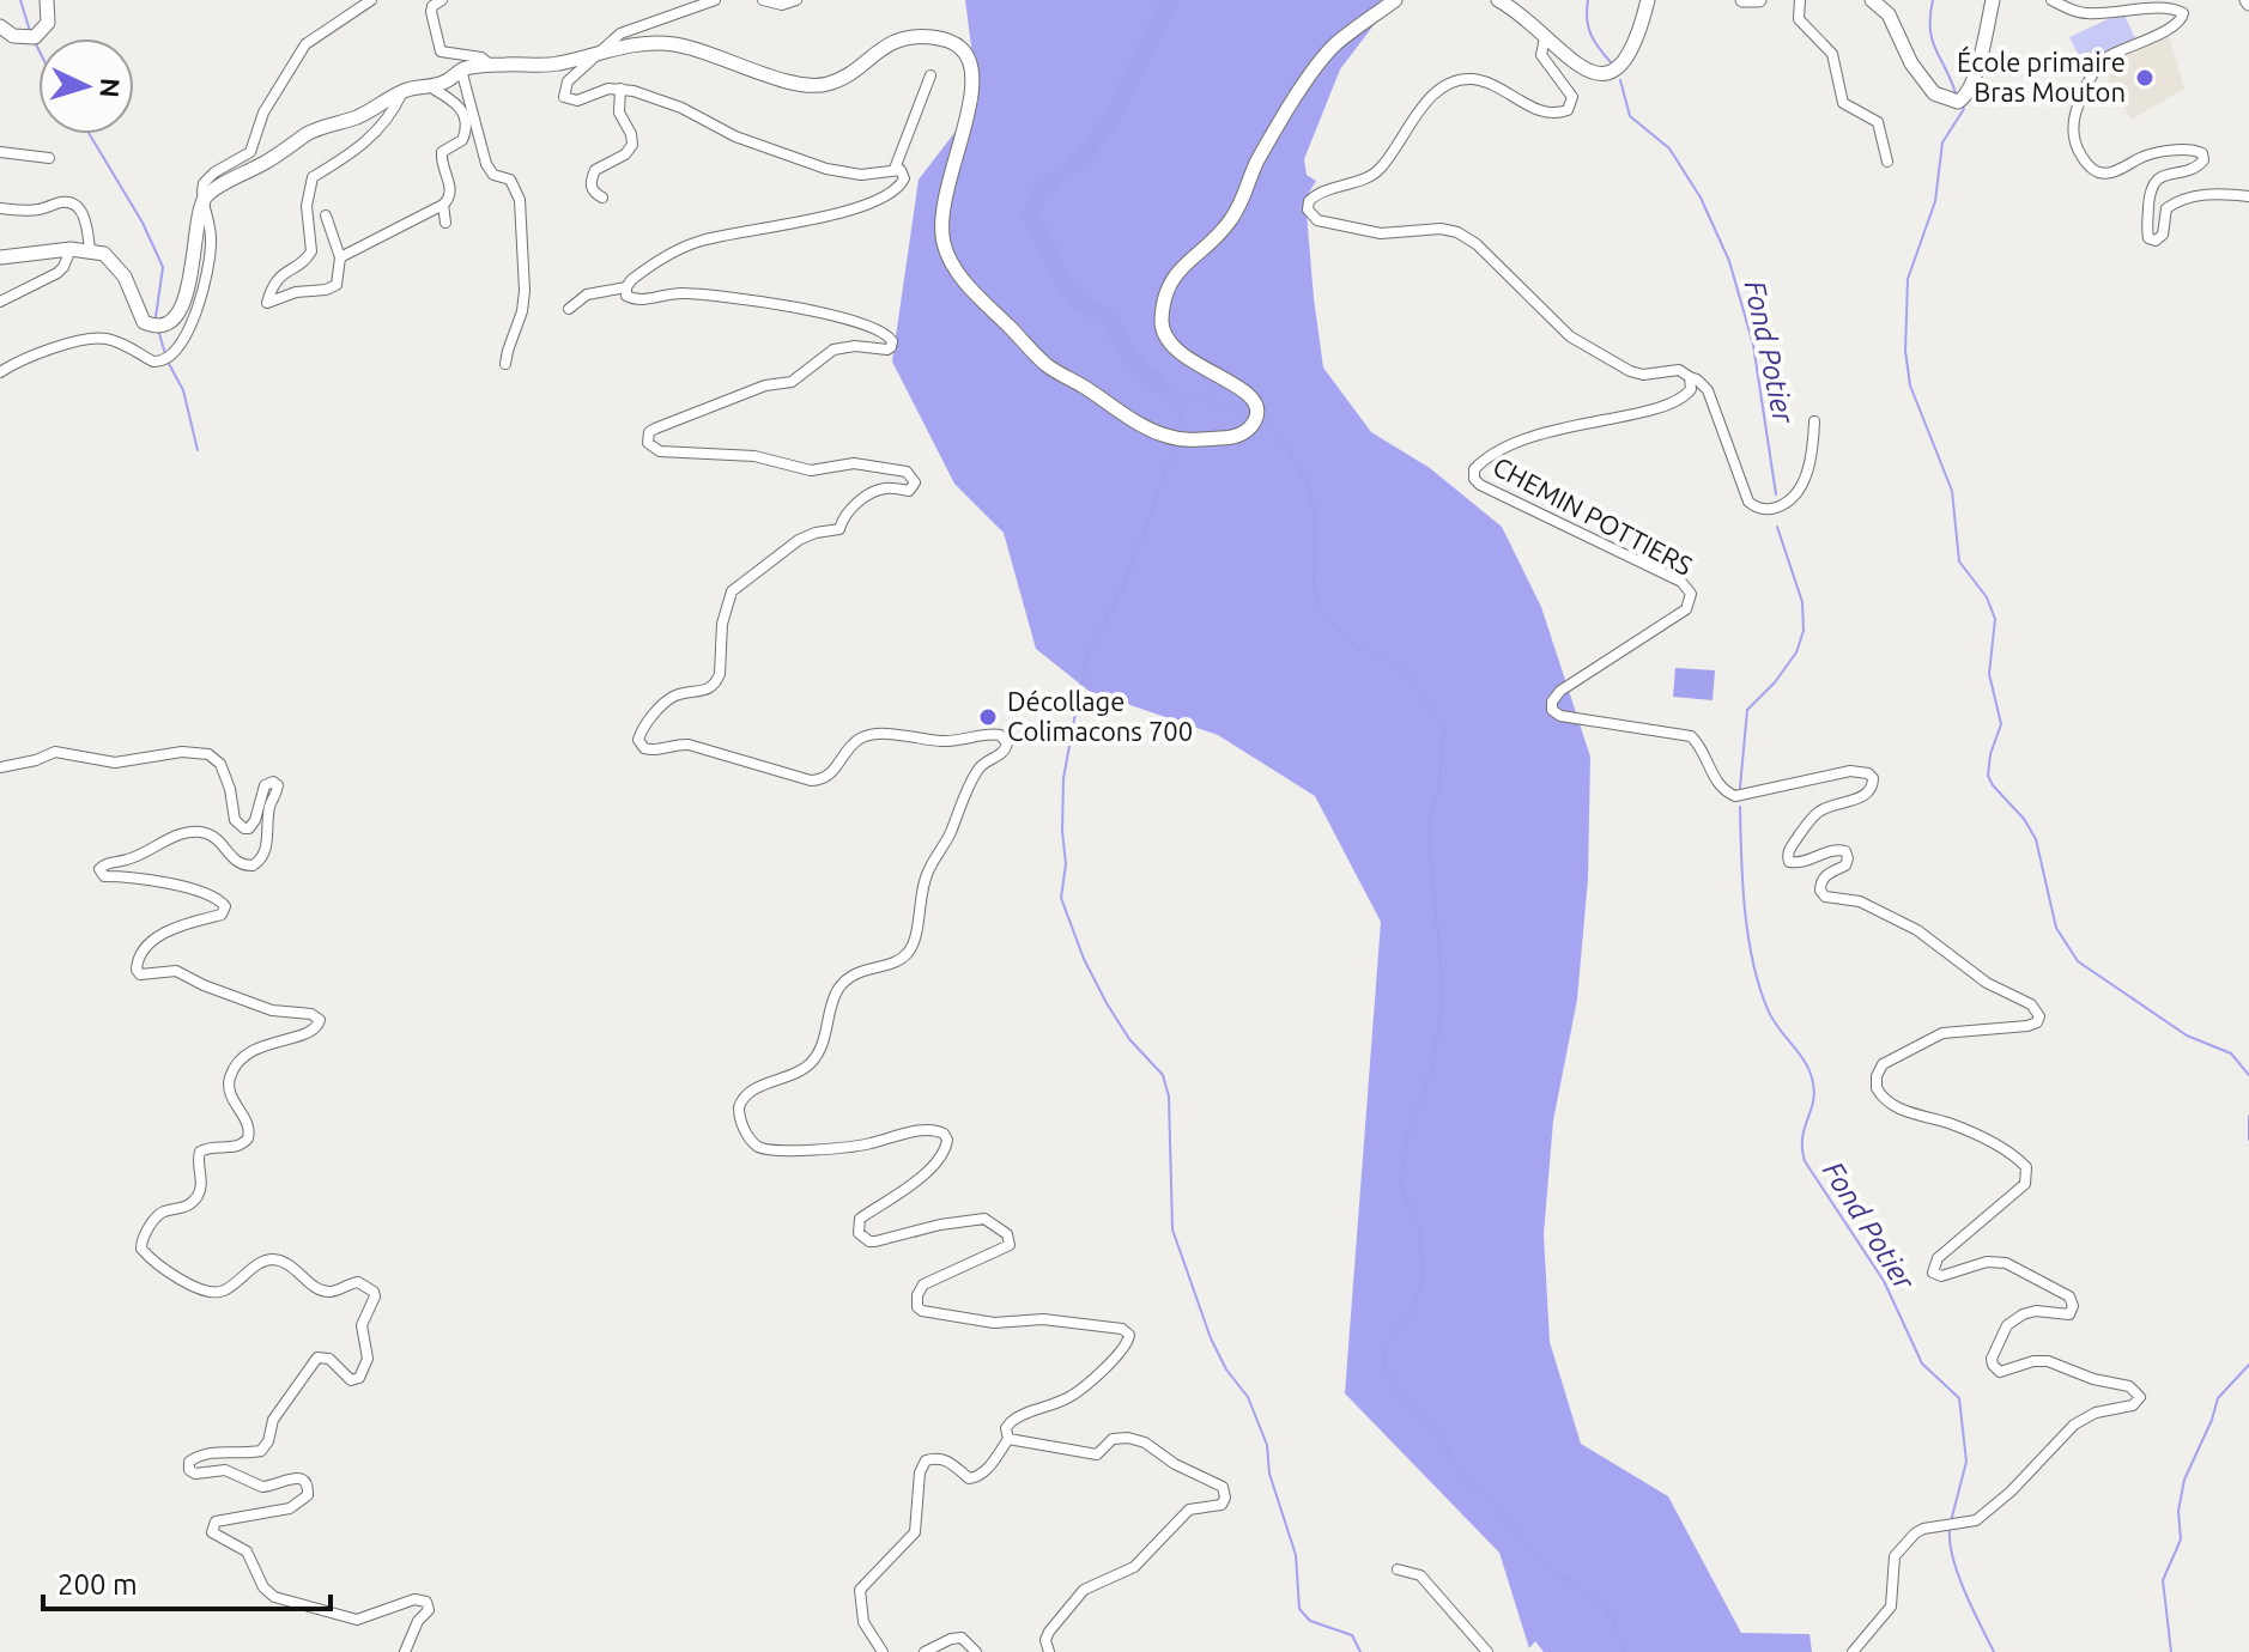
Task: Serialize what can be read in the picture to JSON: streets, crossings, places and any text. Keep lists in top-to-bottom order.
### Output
{
  "streets": {
    "street": ["CHEMIN POTTIERS"]
  },
  "water": ["Fond Potier"],
  "places": ["École primaire Bras Mouton", "Décollage Colimacons 700"],
  "scale_bar": "200 m",
  "north": "right"
}
